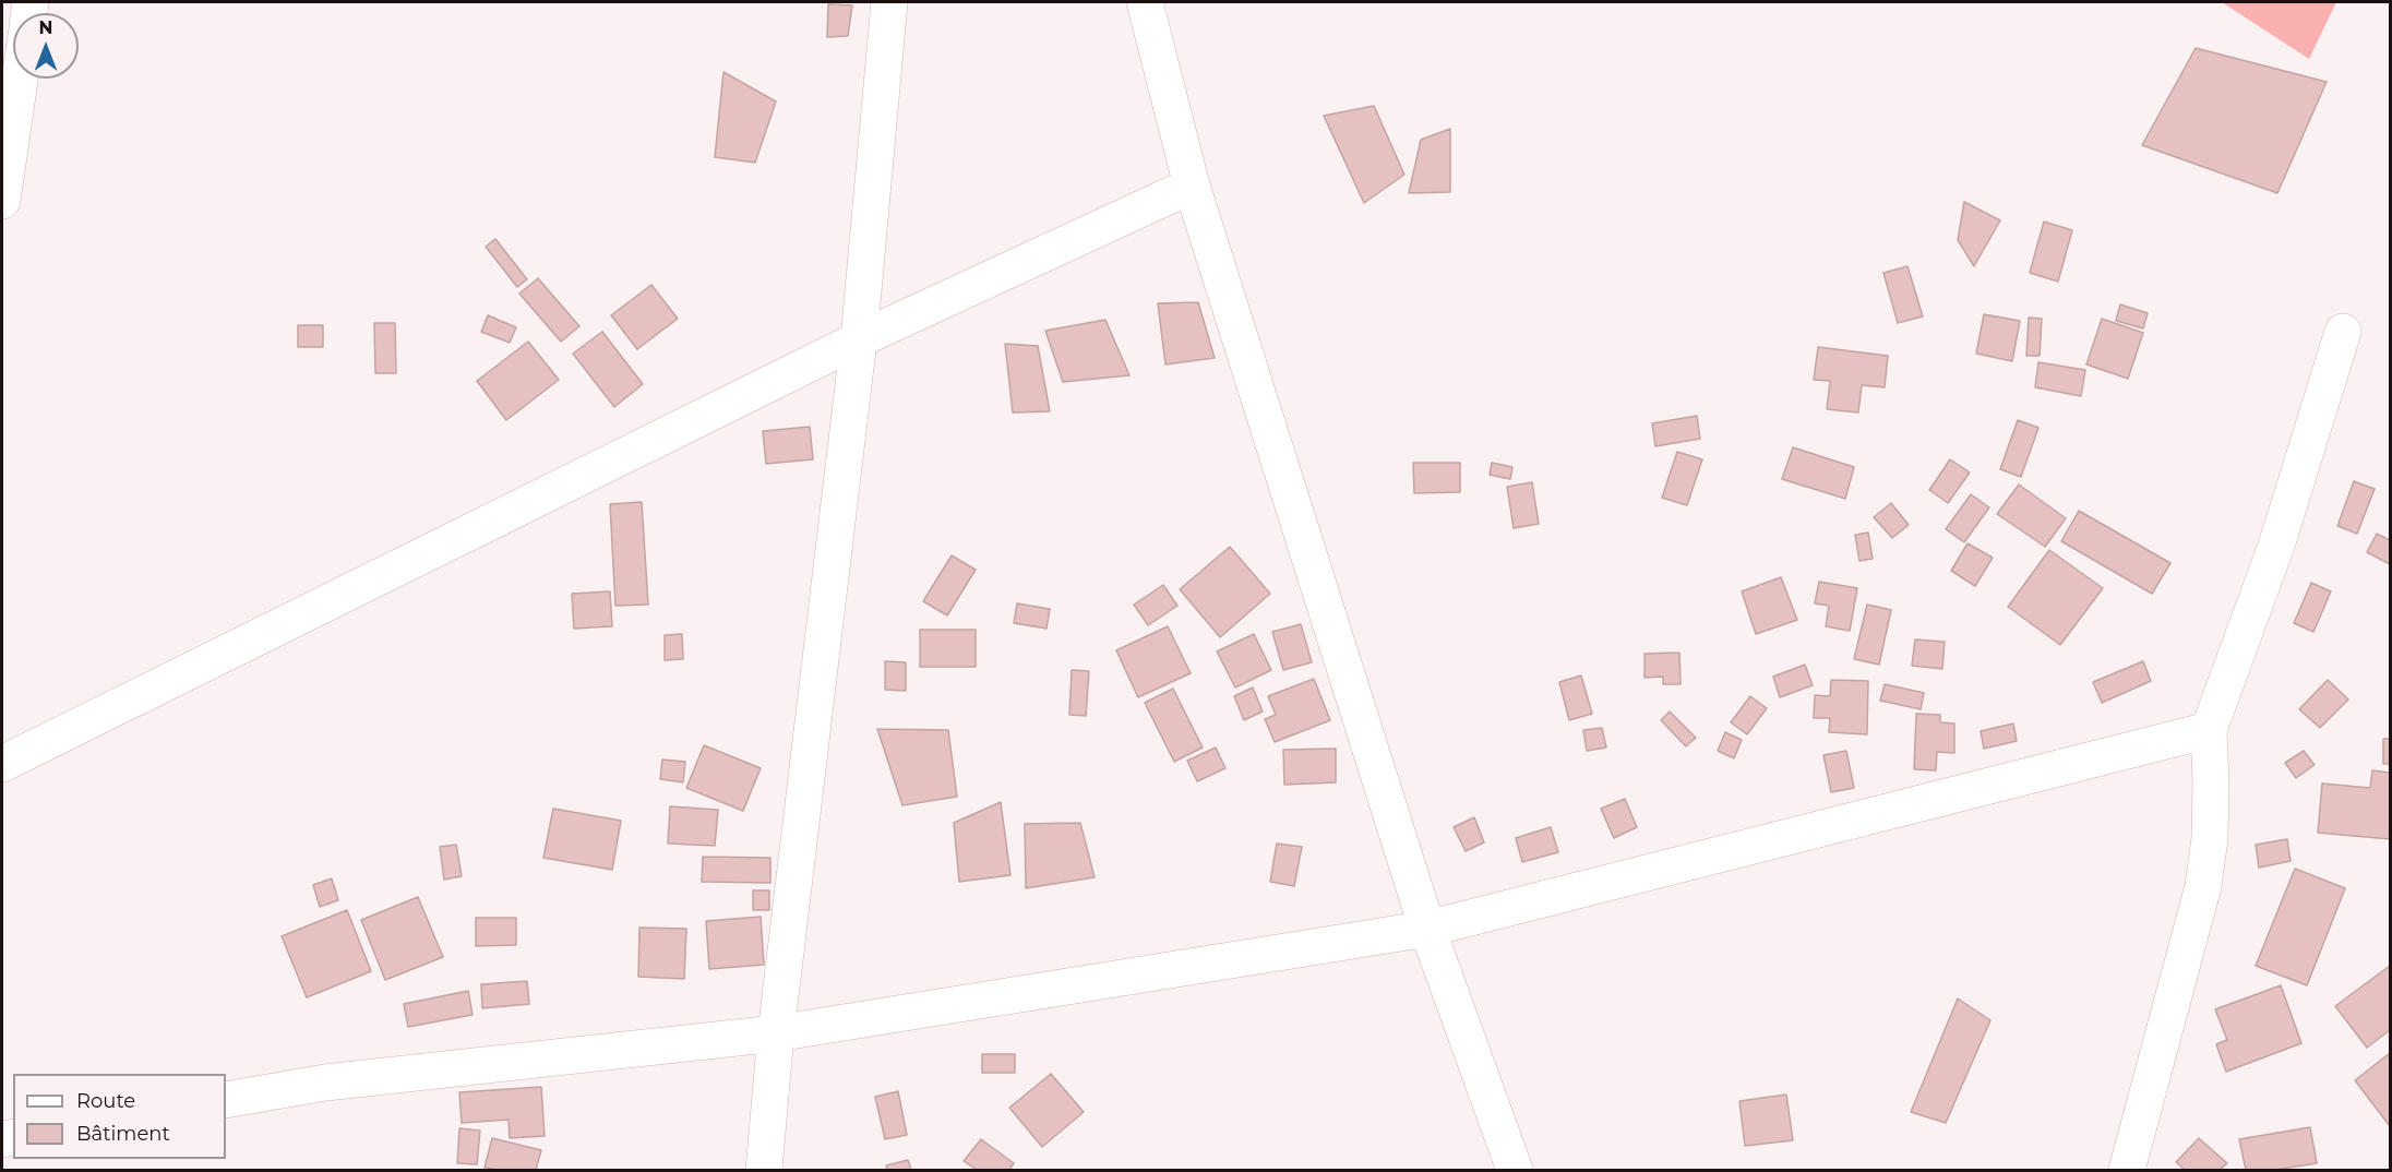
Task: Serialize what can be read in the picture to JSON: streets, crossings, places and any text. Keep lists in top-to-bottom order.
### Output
{
  "legend": ["Route", "Bâtiment"],
  "north": "top"
}
